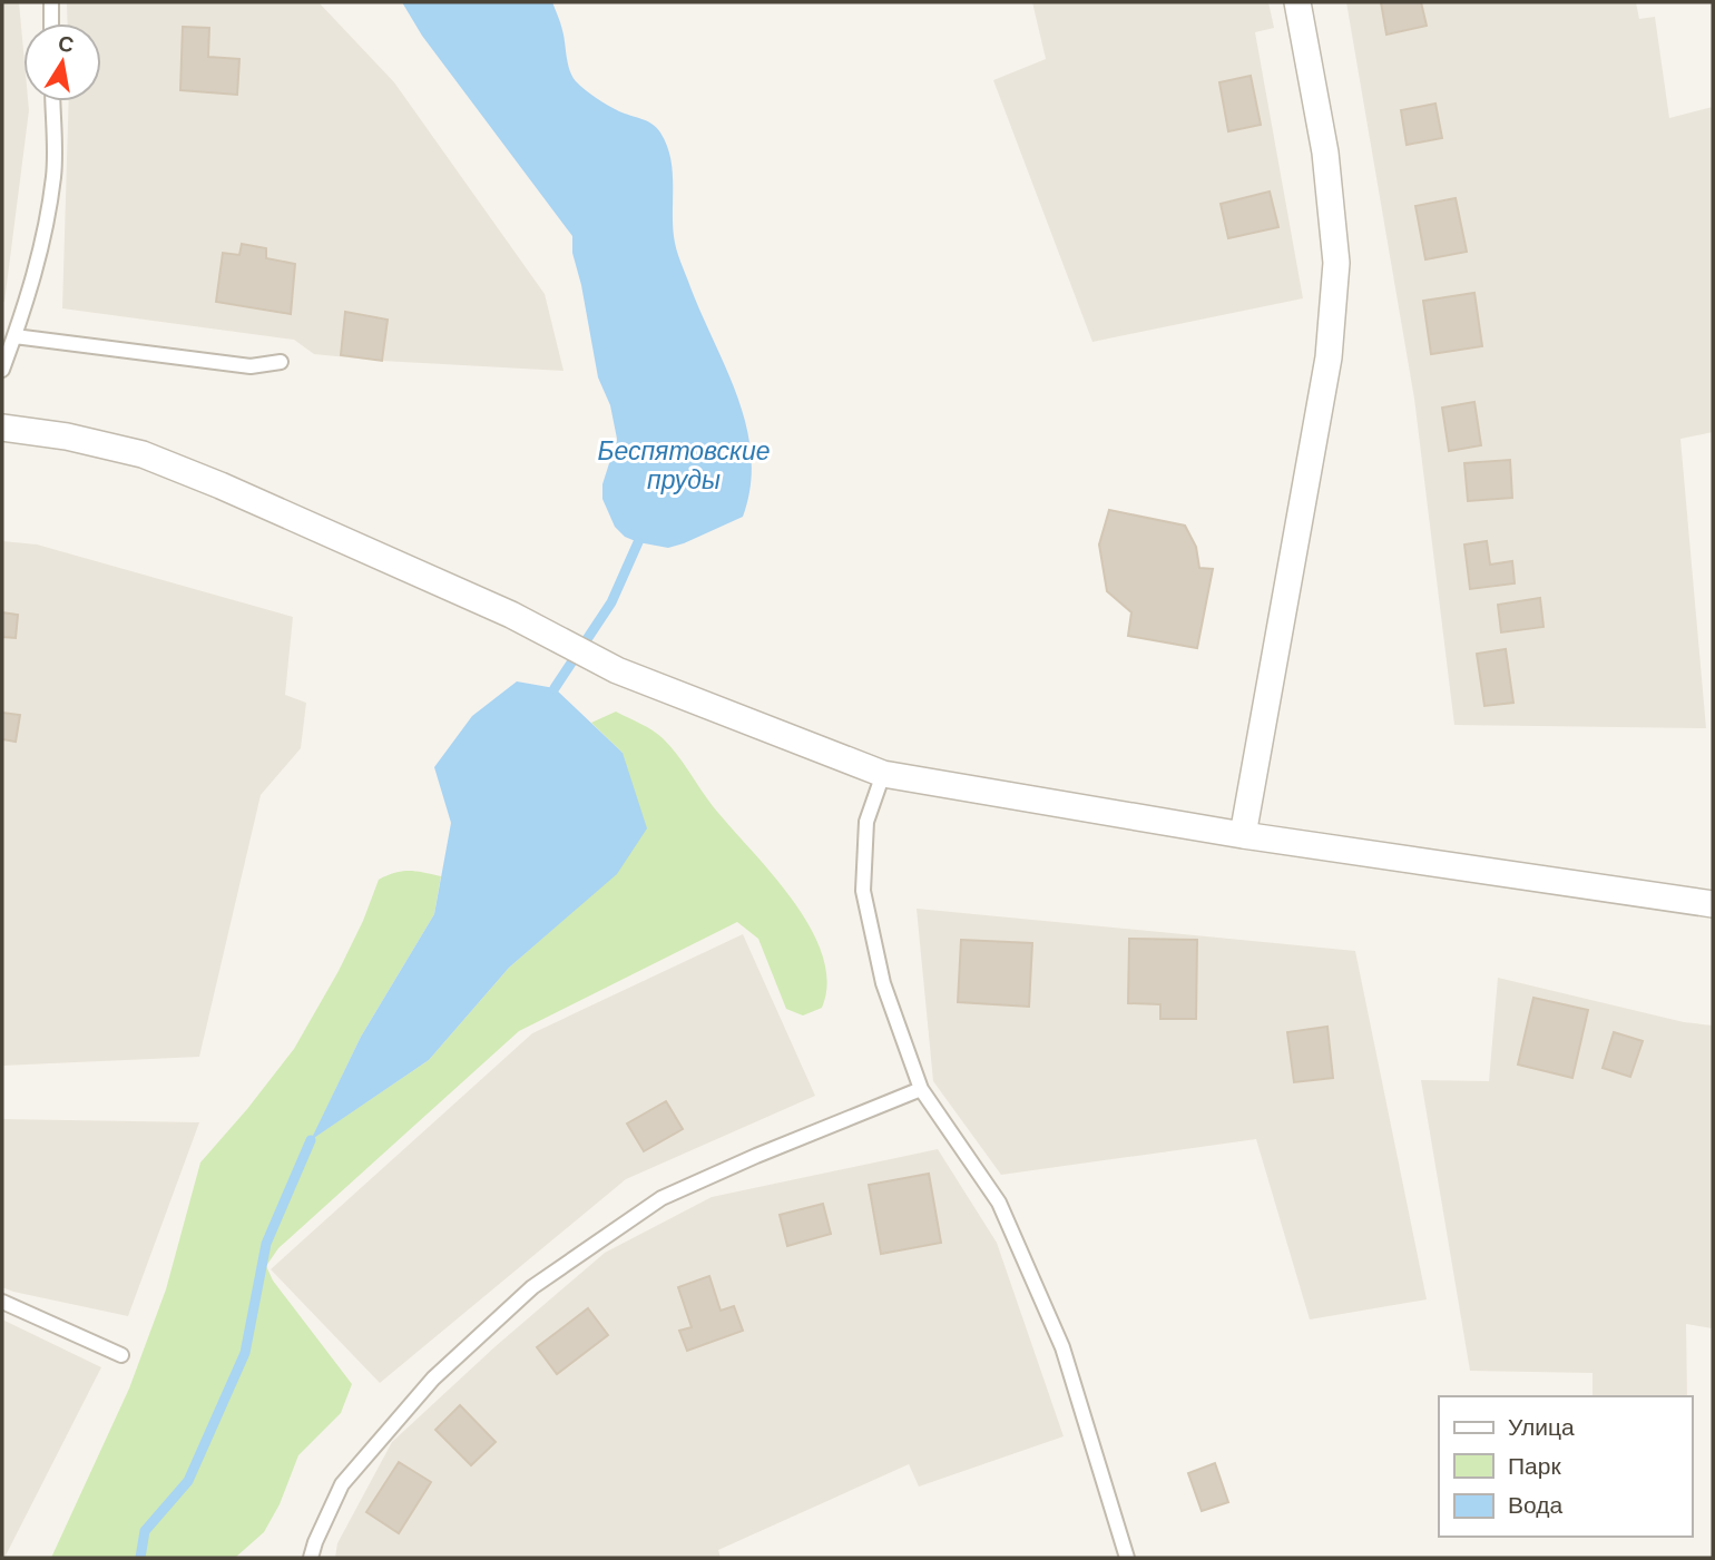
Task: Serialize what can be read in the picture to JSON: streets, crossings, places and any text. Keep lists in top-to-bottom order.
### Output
{
  "water": ["Беспятовские пруды"],
  "legend": ["Улица", "Парк", "Вода"],
  "north": "top"
}
